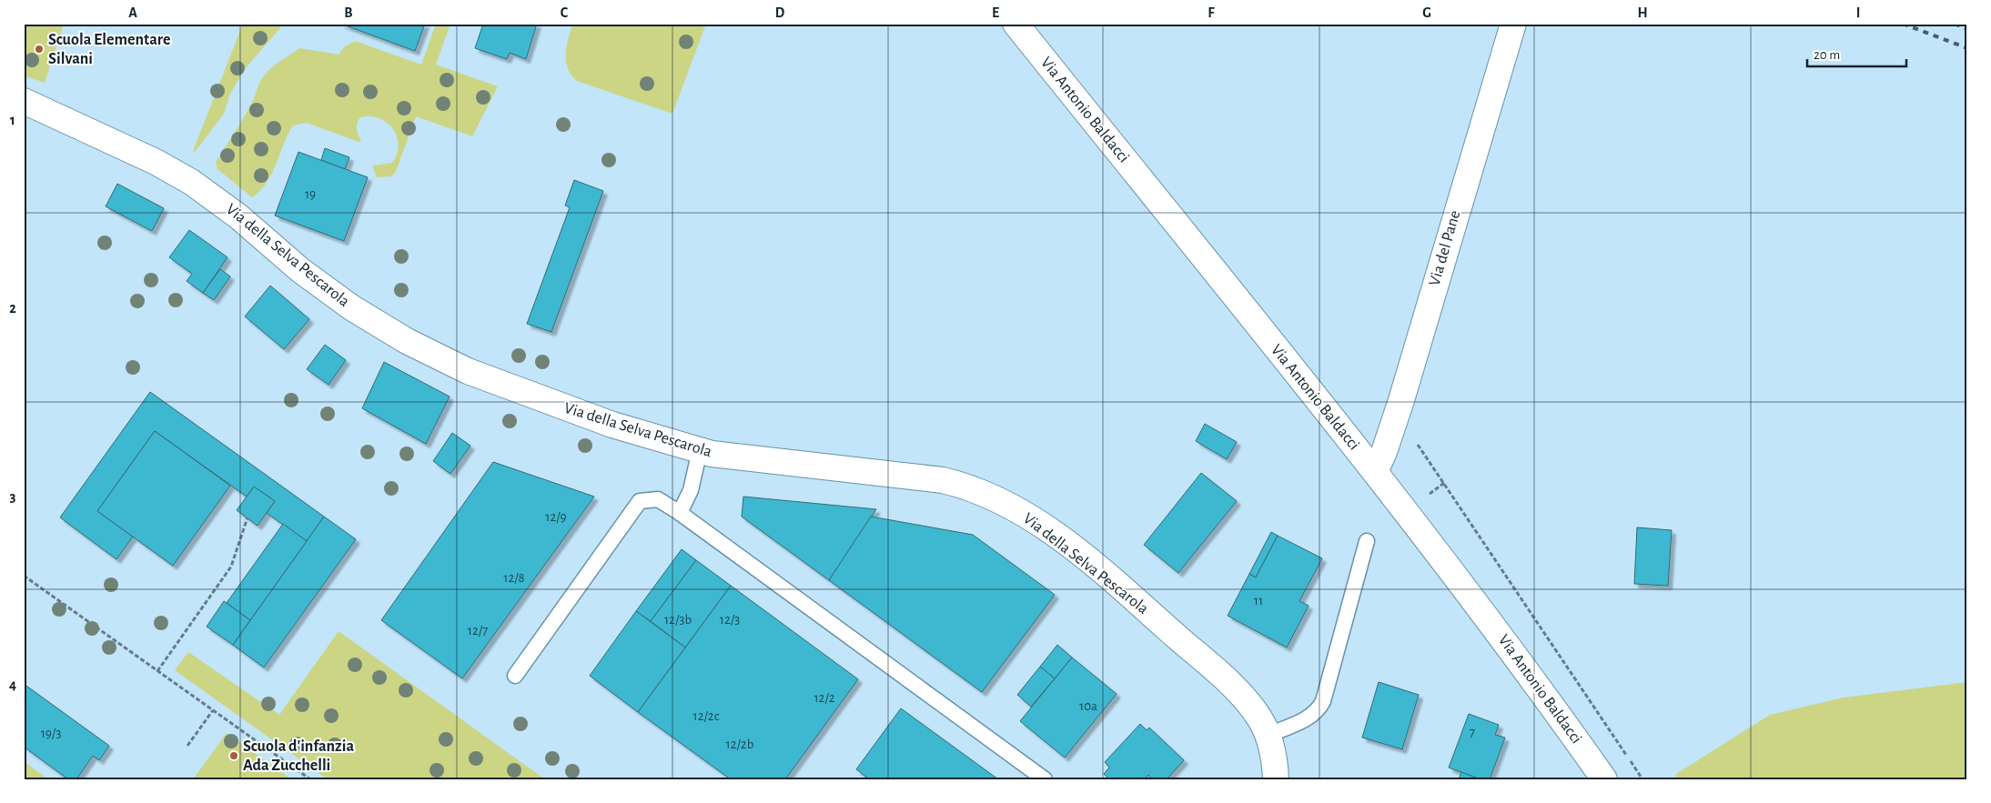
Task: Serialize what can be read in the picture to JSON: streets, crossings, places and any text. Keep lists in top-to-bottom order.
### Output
{
  "streets": {
    "street": ["Via Antonio Baldacci", "Via del Pane", "Via della Selva Pescarola"]
  },
  "crossings": [
    ["Via Antonio Baldacci", "Via del Pane"]
  ],
  "places": ["Scuola Elementare Silvani", "Scuola d'infanzia Ada Zucchelli"],
  "house_numbers": [
    "19",
    "12/9",
    "12/8",
    "11",
    "12/3b",
    "12/3",
    "12/7",
    "12/2",
    "10a",
    "12/2c",
    "7",
    "19/3",
    "12/2b"
  ],
  "scale_bar": "20 m",
  "grid": {
    "columns": [
      "A",
      "B",
      "C",
      "D",
      "E",
      "F",
      "G",
      "H",
      "I"
    ],
    "rows": [
      "1",
      "2",
      "3",
      "4"
    ]
  }
}
